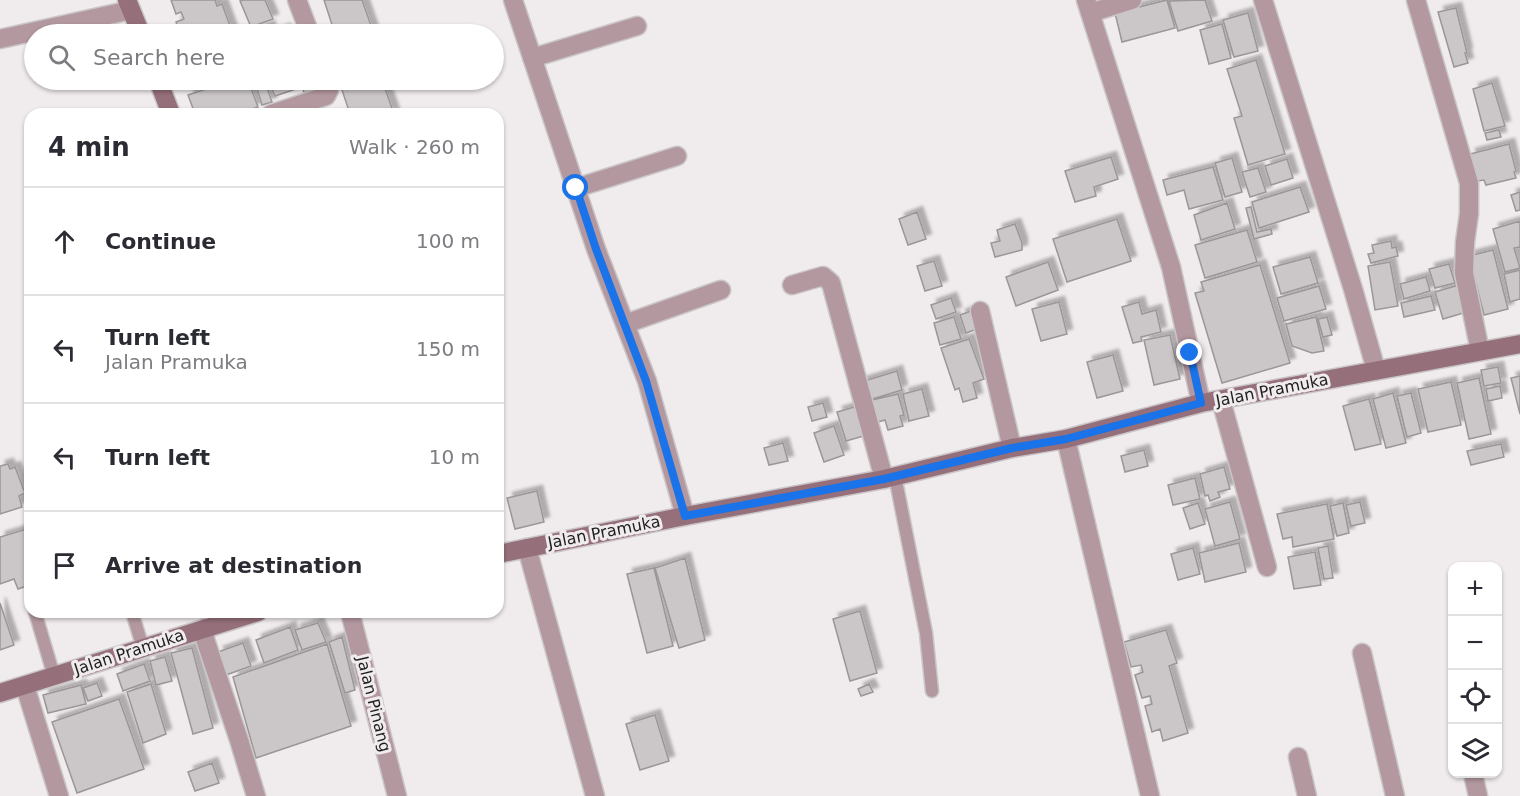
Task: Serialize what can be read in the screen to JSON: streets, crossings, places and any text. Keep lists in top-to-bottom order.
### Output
{
  "streets": {
    "street": ["Jalan Pramuka", "Jalan Pinang"]
  },
  "page": {
    "search": "Search here",
    "heading": ["4 min", "Walk · 260 m"],
    "list": [
      ["Continue", "100 m"],
      ["Turn left", "Jalan Pramuka", "150 m"],
      ["Turn left", "10 m"],
      "Arrive at destination"
    ],
    "map_buttons": ["+", "−"]
  }
}
